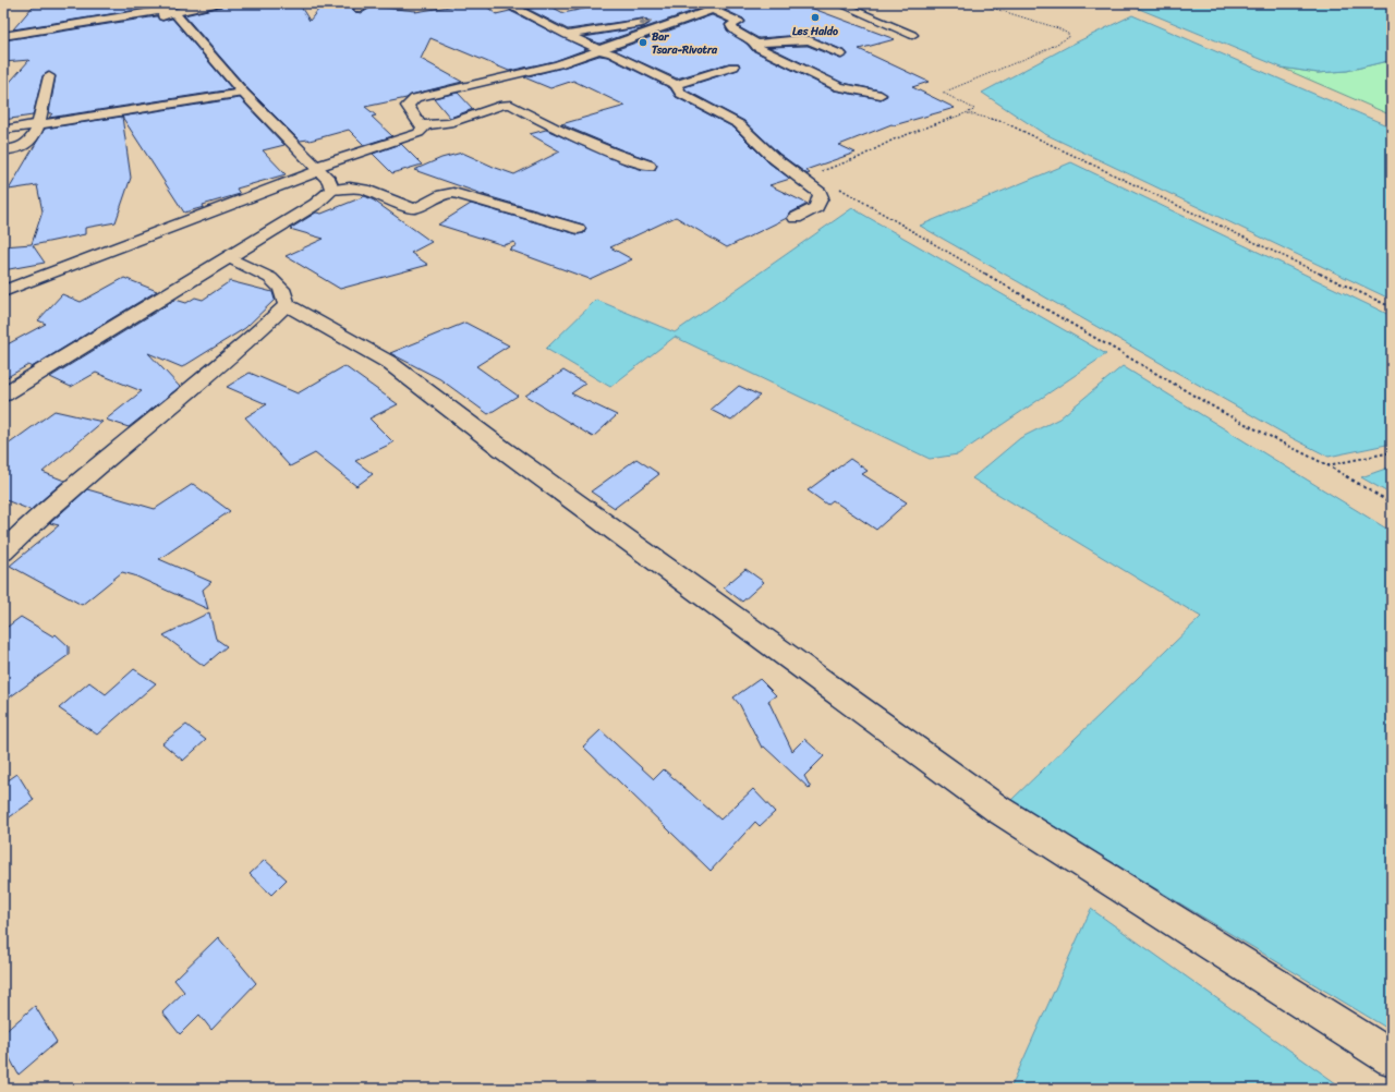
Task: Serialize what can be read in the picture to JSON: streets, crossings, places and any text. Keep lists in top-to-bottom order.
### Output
{
  "places": ["Les Haldo", "Bar Tsara-Rivotra"]
}
